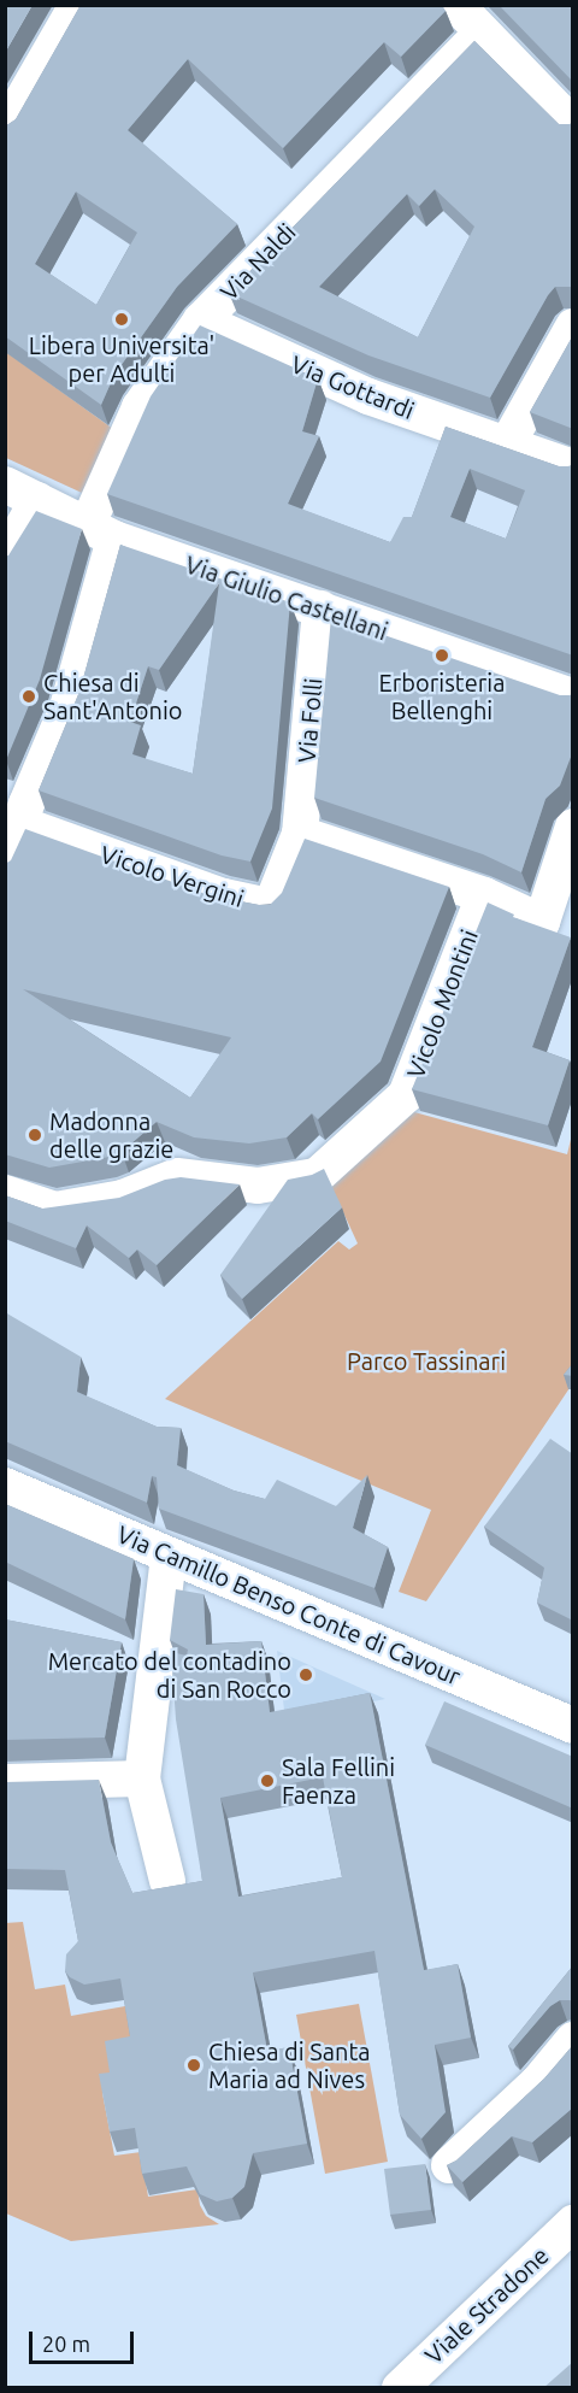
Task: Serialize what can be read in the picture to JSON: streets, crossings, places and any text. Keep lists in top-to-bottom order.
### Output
{
  "streets": {
    "street": [
      "Via Naldi",
      "Via Gottardi",
      "Via Giulio Castellani",
      "Via Folli",
      "Vicolo Vergini",
      "Vicolo Montini",
      "Via Camillo Benso Conte di Cavour",
      "Viale Stradone"
    ]
  },
  "crossings": [
    ["Via Naldi", "Via Gottardi"],
    ["Via Naldi", "Via Giulio Castellani"],
    ["Via Naldi", "Vicolo Vergini"],
    ["Via Giulio Castellani", "Via Folli"],
    ["Via Folli", "Vicolo Vergini"]
  ],
  "parks": ["Parco Tassinari"],
  "places": [
    "Libera Universita' per Adulti",
    "Erboristeria Bellenghi",
    "Chiesa di Sant'Antonio",
    "Madonna delle grazie",
    "Mercato del contadino di San Rocco",
    "Sala Fellini Faenza",
    "Chiesa di Santa Maria ad Nives"
  ],
  "scale_bar": "20 m"
}
